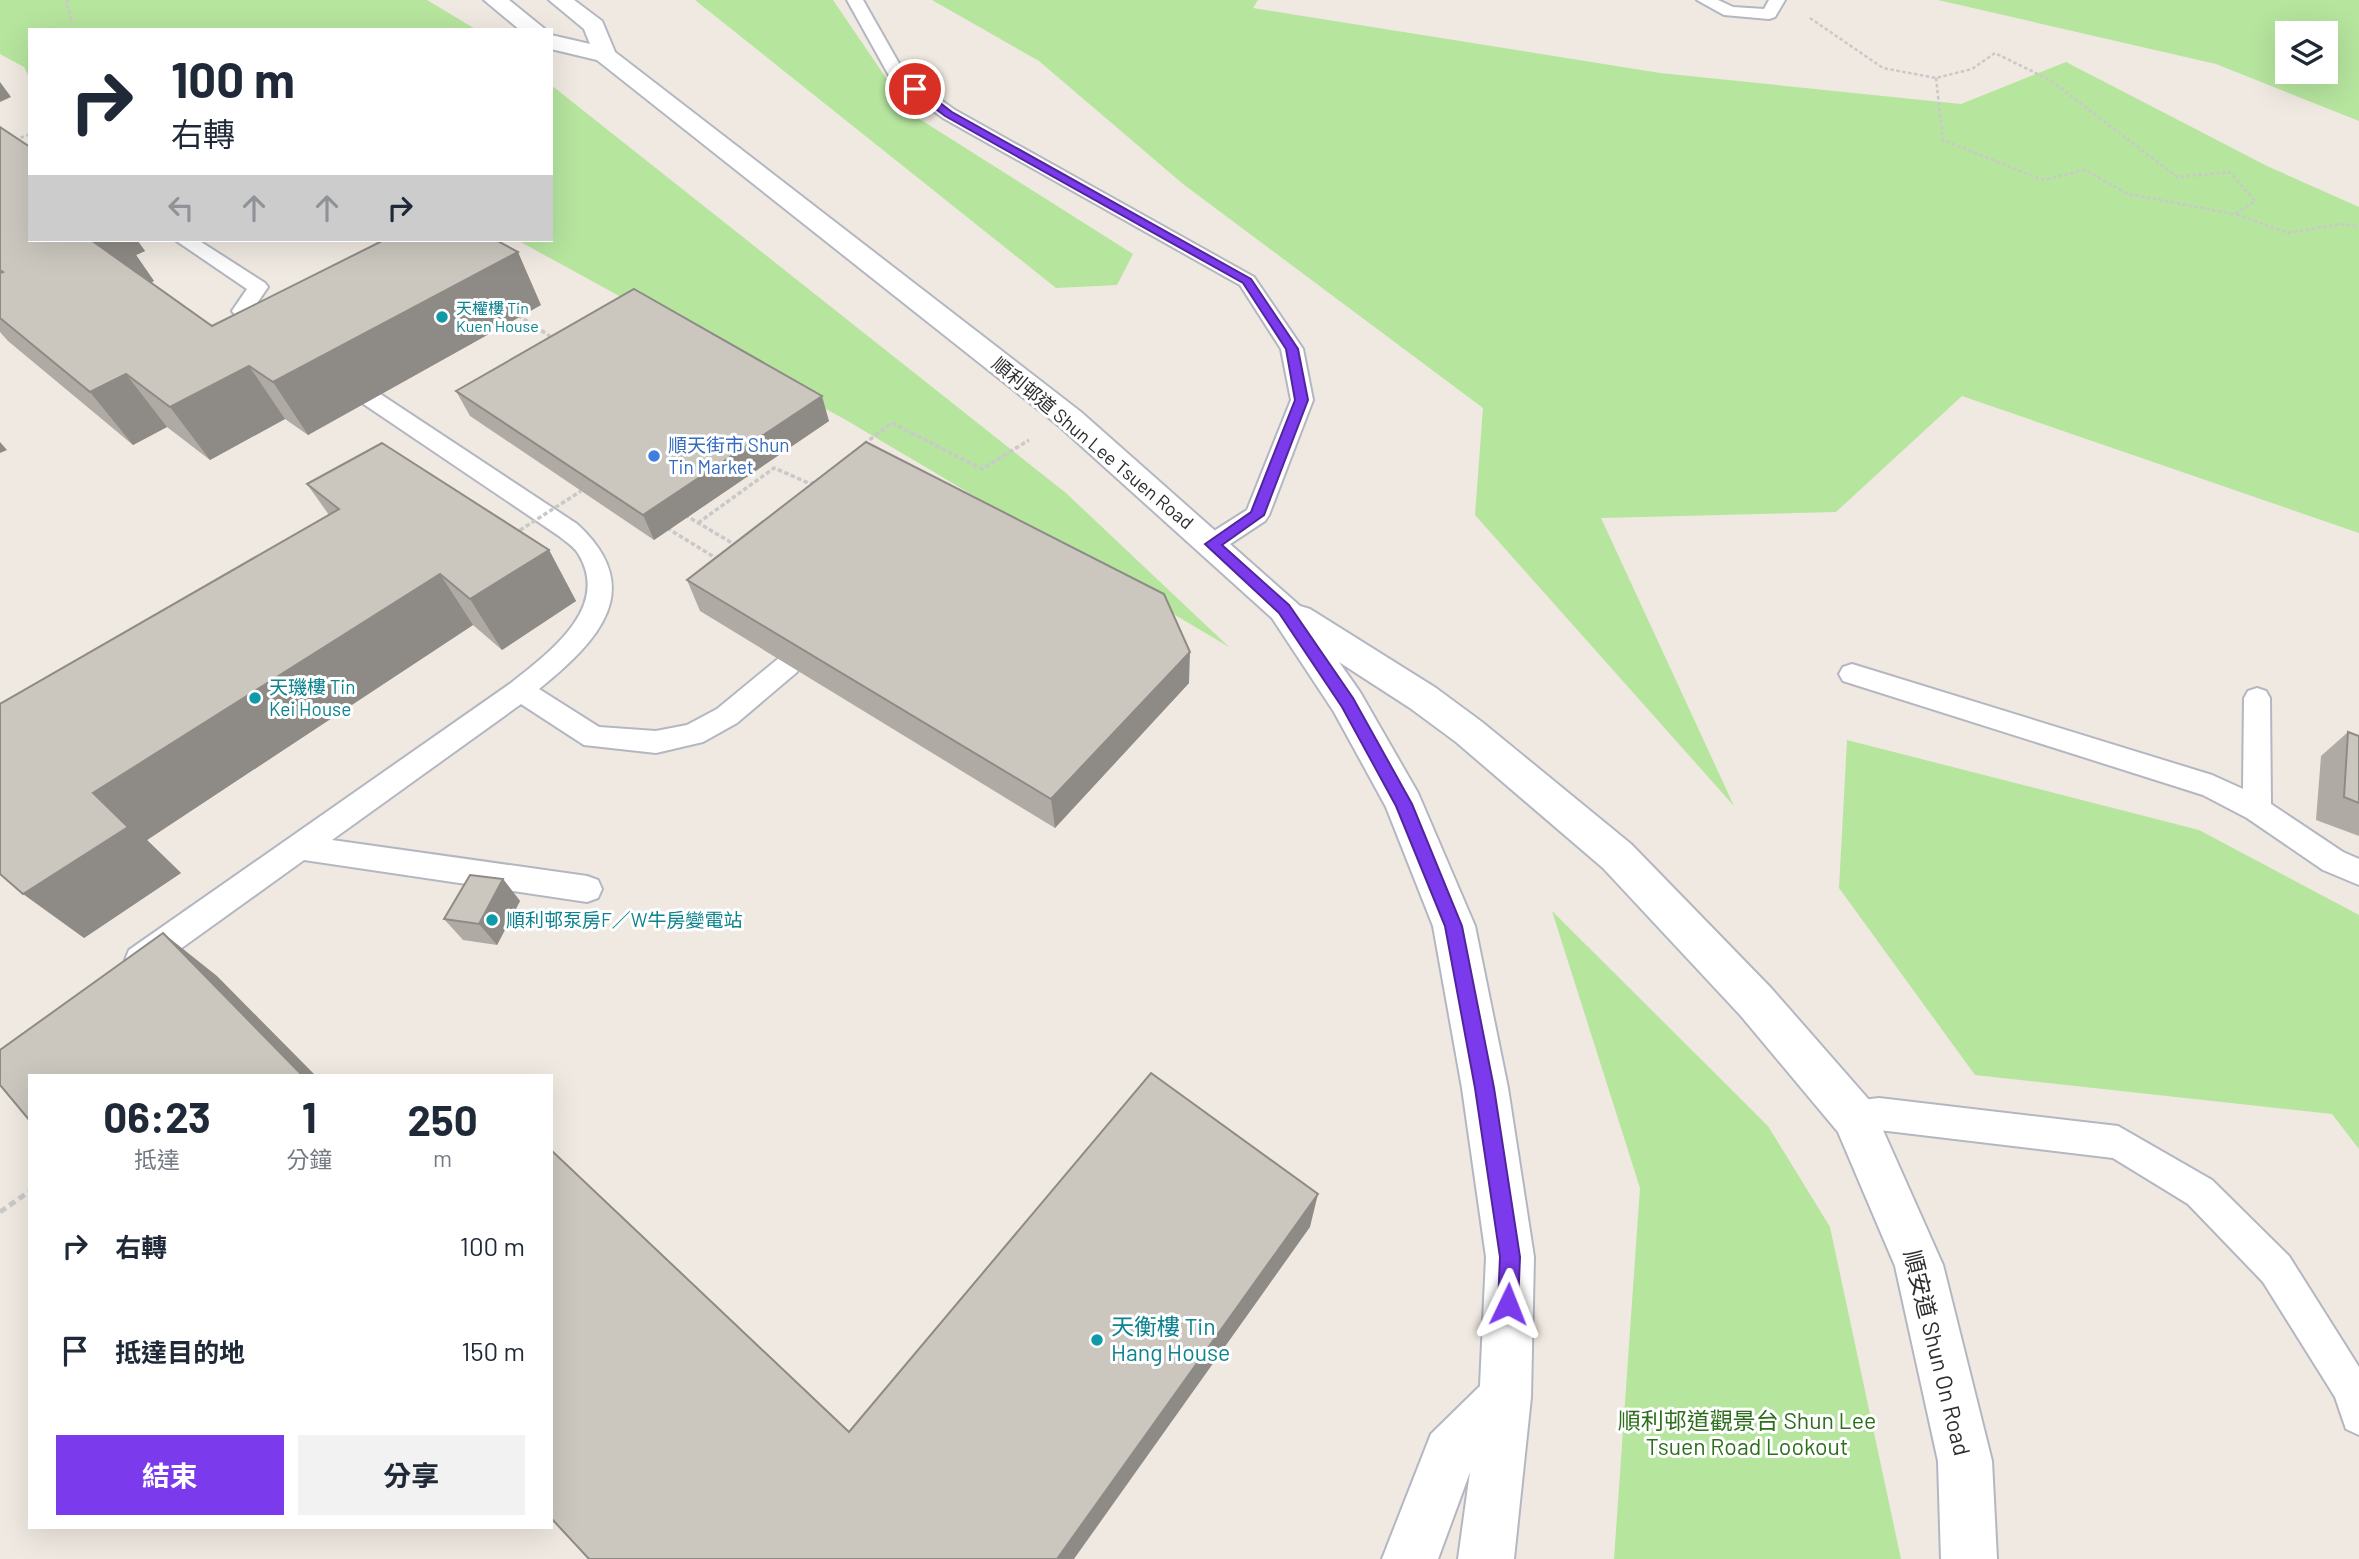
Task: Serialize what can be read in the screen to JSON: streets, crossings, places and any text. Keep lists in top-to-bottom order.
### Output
{
  "streets": {
    "main road": ["順利邨道 Shun Lee Tsuen Road", "順安道 Shun On Road"]
  },
  "crossings": [
    ["順利邨道 Shun Lee Tsuen Road", "順安道 Shun On Road"]
  ],
  "parks": ["順利邨道觀景台 Shun Lee Tsuen Road Lookout"],
  "places": [
    "天權樓 Tin Kuen House",
    "順天街市 Shun Tin Market",
    "天璣樓 Tin Kei House",
    "順利邨泵房F／W牛房變電站",
    "天衡樓 Tin Hang House"
  ],
  "page": {
    "turn": ["100 m", "右轉"],
    "eta": [
      "06:23",
      "抵達",
      "1",
      "分鐘",
      "250",
      "m"
    ],
    "list": [
      {
        "name": "右轉",
        "value": "100 m"
      },
      {
        "name": "抵達目的地",
        "value": "150 m"
      }
    ],
    "buttons": ["結束", "分享"]
  }
}
